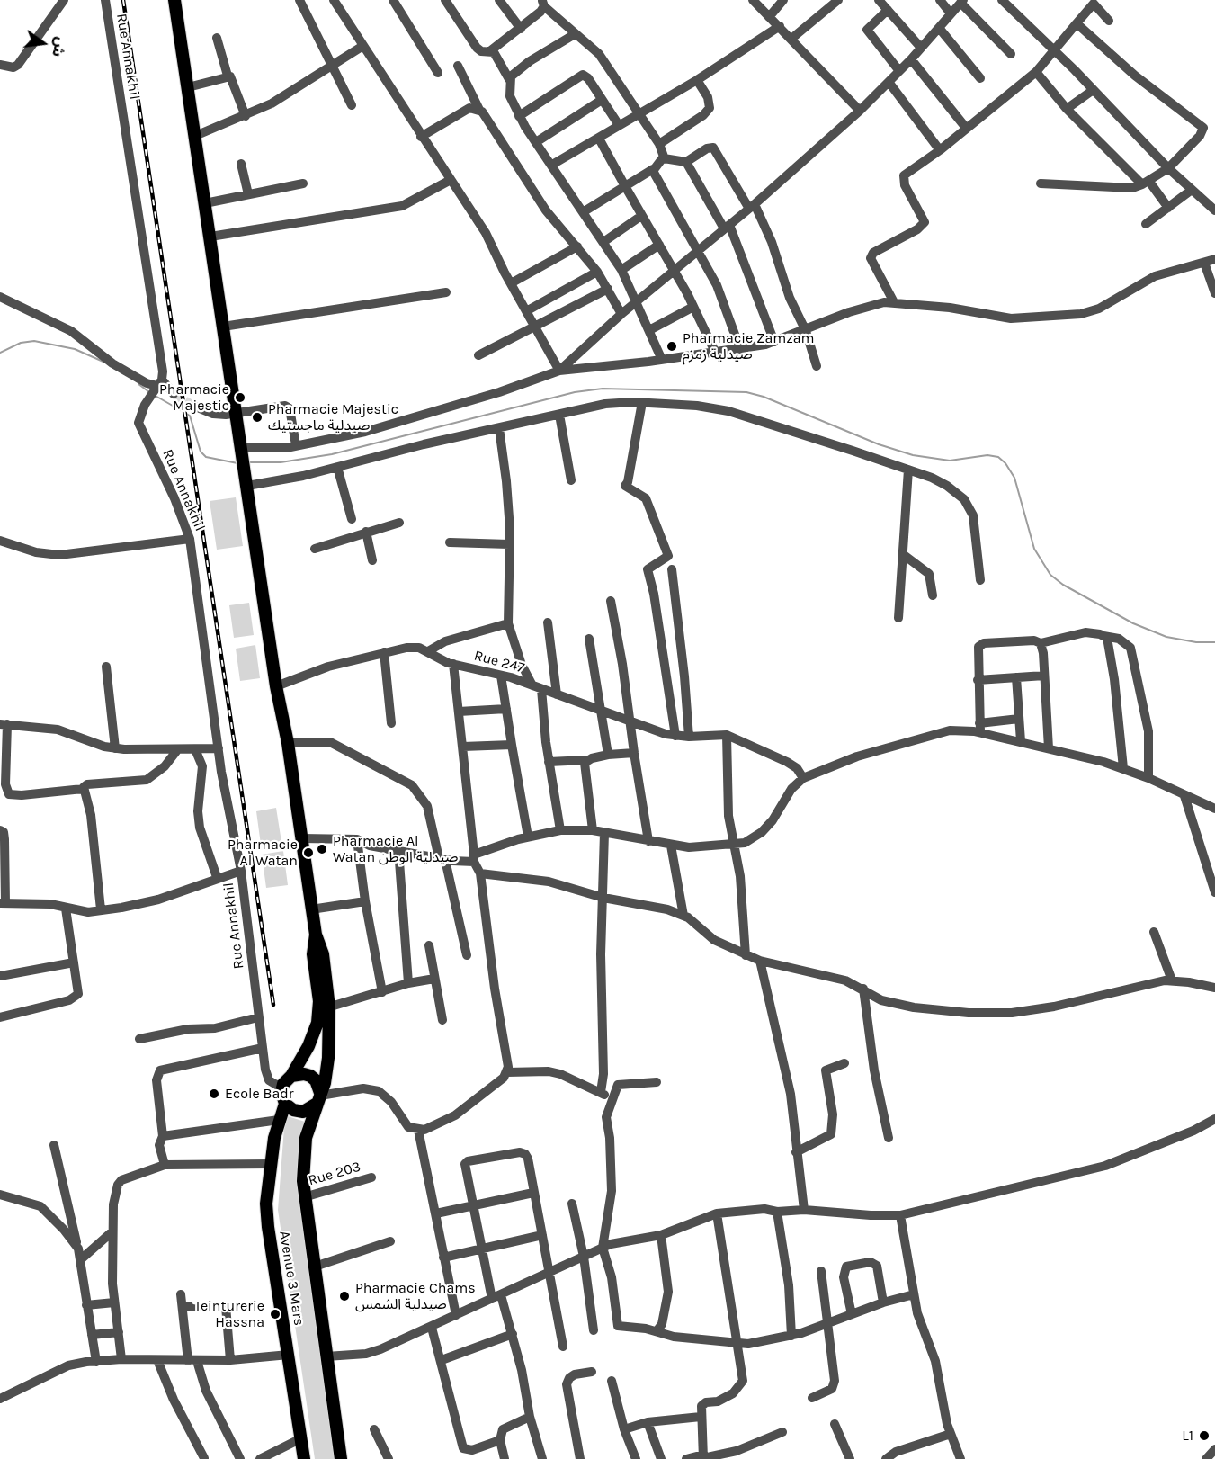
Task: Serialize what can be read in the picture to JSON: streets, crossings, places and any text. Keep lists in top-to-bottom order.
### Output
{
  "streets": {
    "main road": ["Avenue 3 Mars"],
    "street": ["Rue Annakhil", "Rue 247", "Rue 203"]
  },
  "crossings": [
    ["Rue Annakhil", "Avenue 3 Mars"],
    ["Rue 203", "Avenue 3 Mars"]
  ],
  "places": [
    "Pharmacie Zamzam صيدلية زمزم",
    "Pharmacie Majestic",
    "Pharmacie Majestic صيدلية ماجستيك",
    "Pharmacie Al Watan صيدلية الوطن",
    "Pharmacie Al Watan",
    "Ecole Badr",
    "Pharmacie Chams صيدلية الشمس",
    "Teinturerie Hassna",
    "L1"
  ],
  "north": "right"
}
